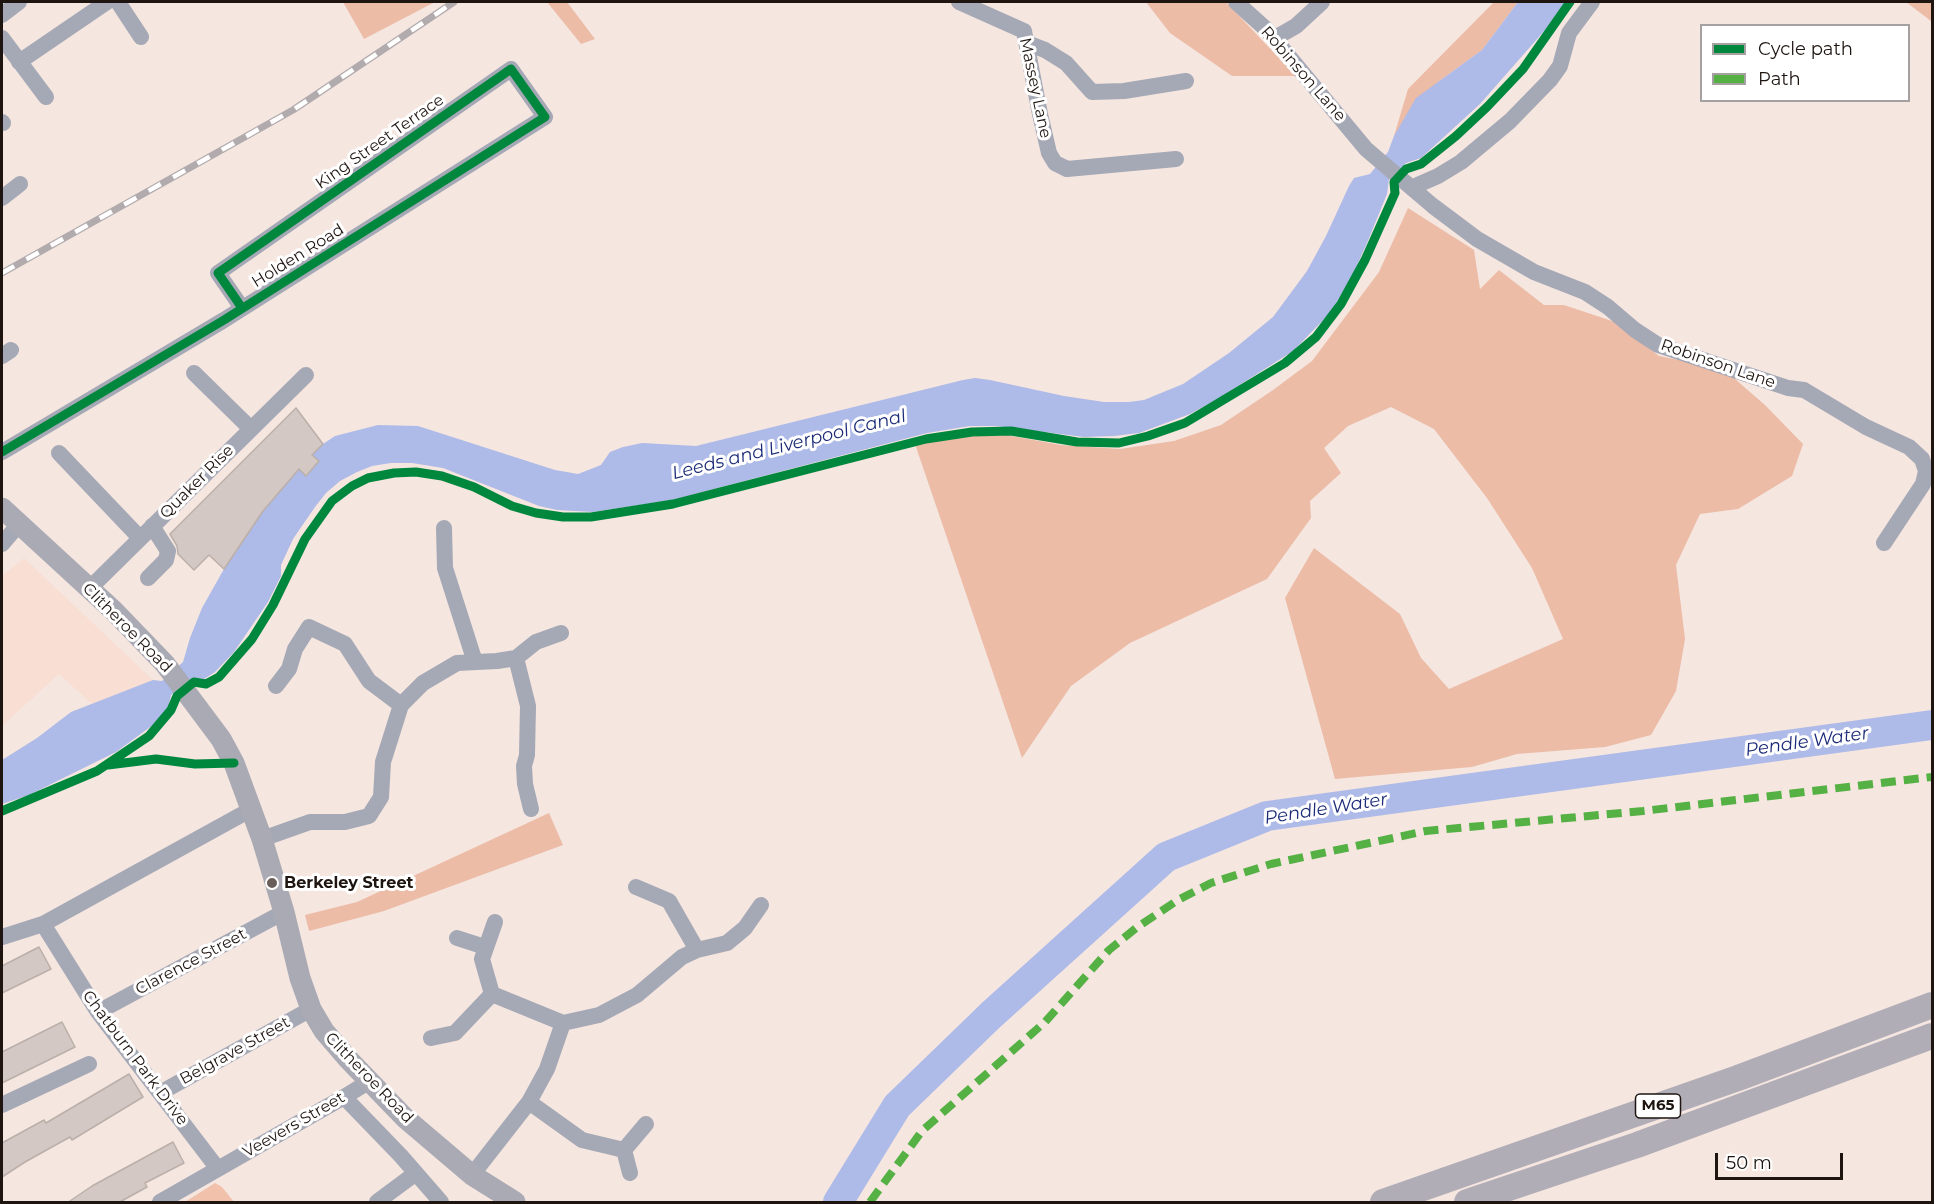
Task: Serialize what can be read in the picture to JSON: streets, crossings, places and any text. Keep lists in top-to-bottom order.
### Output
{
  "streets": {
    "highway": ["M65"],
    "main road": ["Clitheroe Road"],
    "street": [
      "Robinson Lane",
      "Massey Lane",
      "King Street Terrace",
      "Holden Road",
      "Quaker Rise",
      "Clarence Street",
      "Belgrave Street",
      "Chatburn Park Drive",
      "Veevers Street"
    ]
  },
  "crossings": [
    ["King Street Terrace", "Holden Road"],
    ["Quaker Rise", "Clitheroe Road"],
    ["Clitheroe Road", "Clarence Street"],
    ["Clitheroe Road", "Belgrave Street"],
    ["Clitheroe Road", "Veevers Street"],
    ["Clarence Street", "Chatburn Park Drive"],
    ["Belgrave Street", "Chatburn Park Drive"],
    ["Chatburn Park Drive", "Veevers Street"]
  ],
  "water": ["Leeds and Liverpool Canal", "Pendle Water"],
  "places": ["Berkeley Street"],
  "legend": ["Cycle path", "Path"],
  "scale_bar": "50 m"
}
